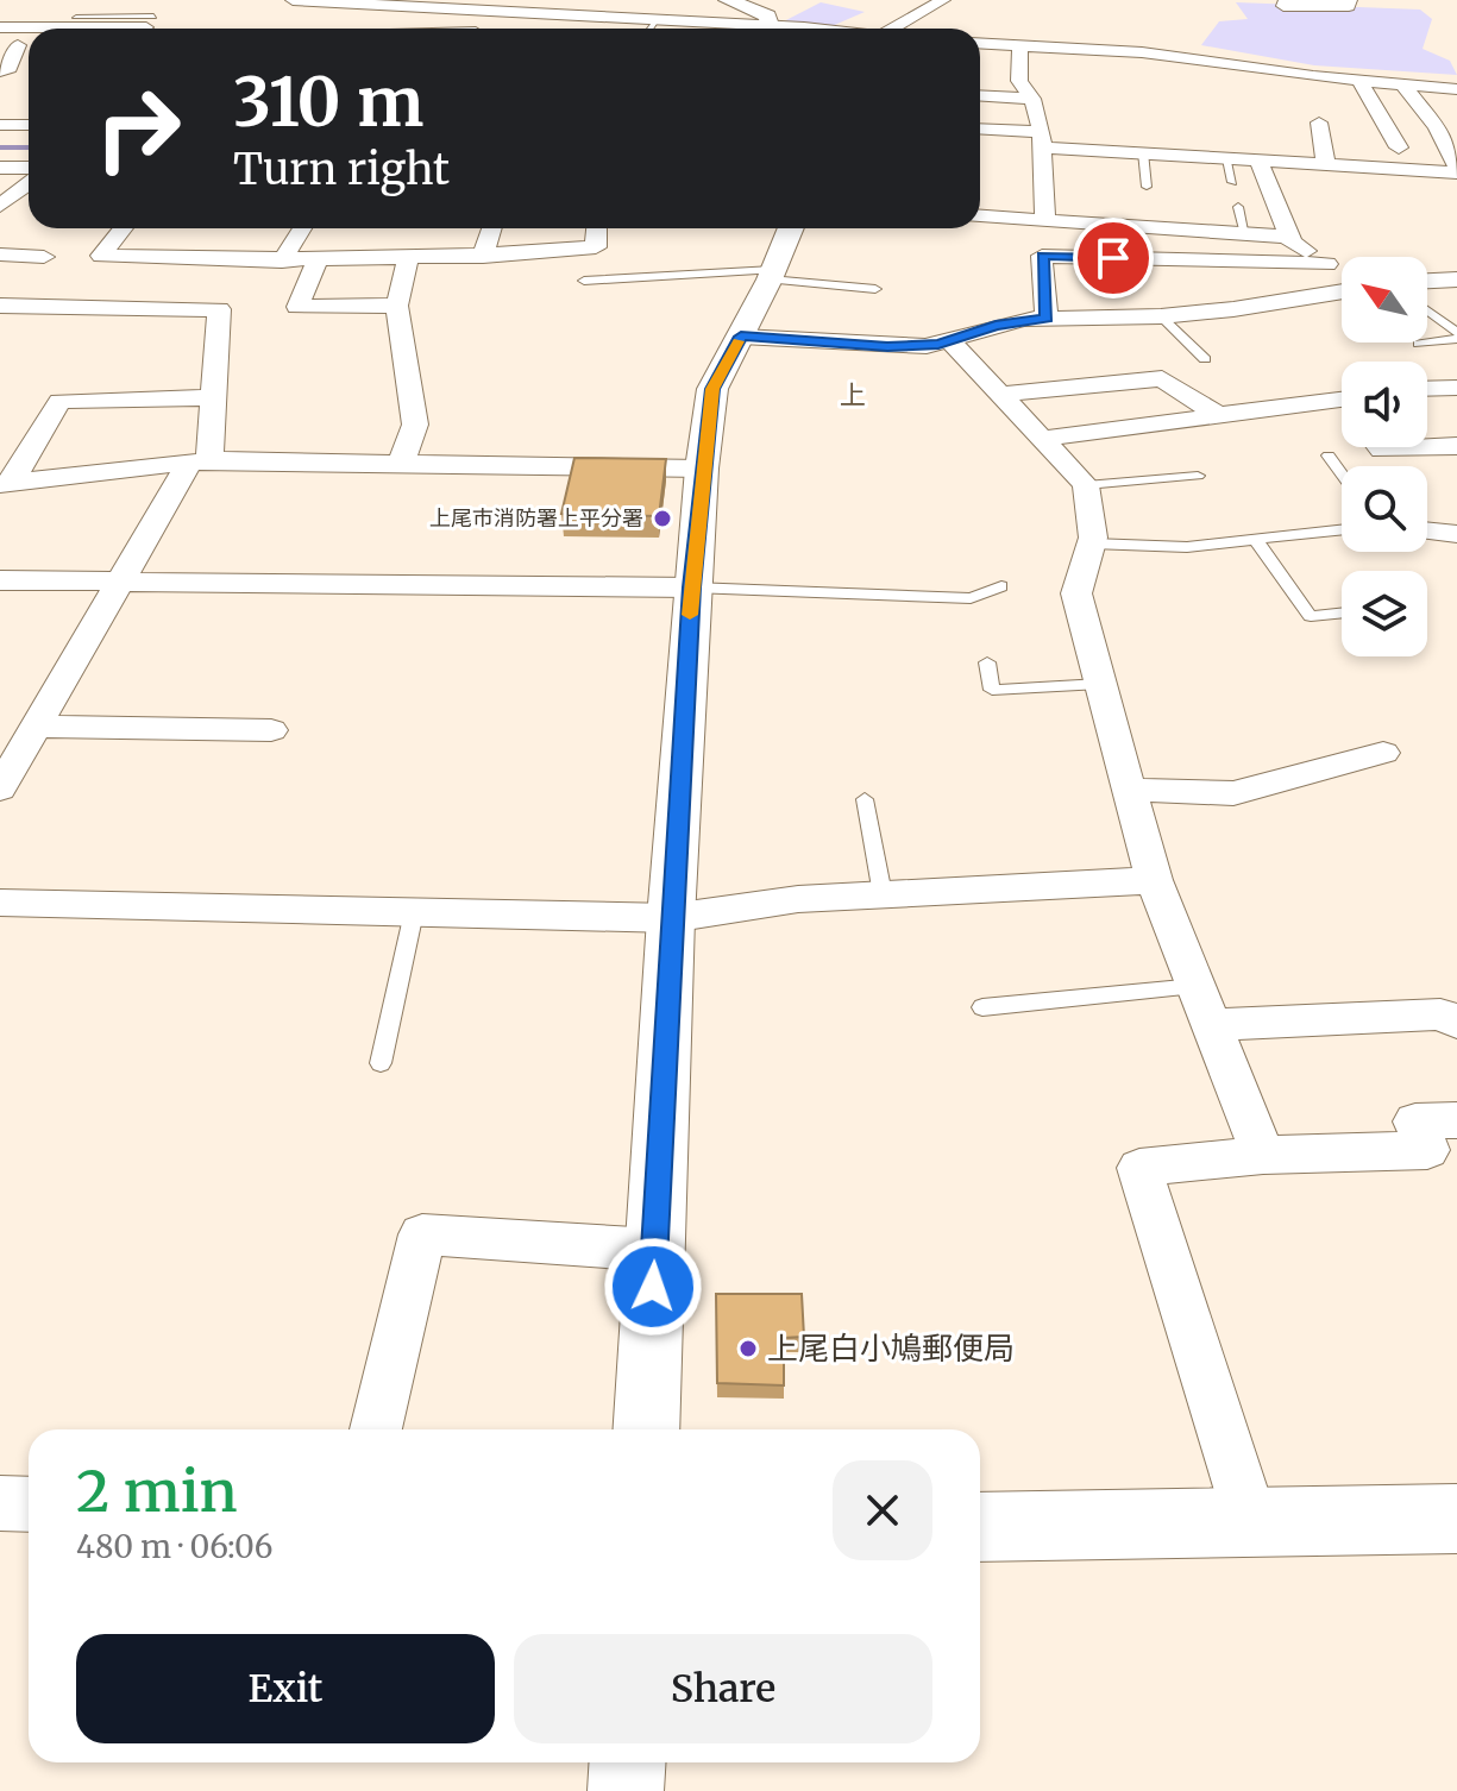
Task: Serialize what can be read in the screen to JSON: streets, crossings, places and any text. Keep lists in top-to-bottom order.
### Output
{
  "districts": ["上"],
  "places": ["上尾市消防署上平分署", "上尾白小鳩郵便局"],
  "north": "top left",
  "page": {
    "turn": ["310 m", "Turn right"],
    "heading": ["2 min", "480 m · 06:06"],
    "buttons": ["Exit", "Share"]
  }
}
